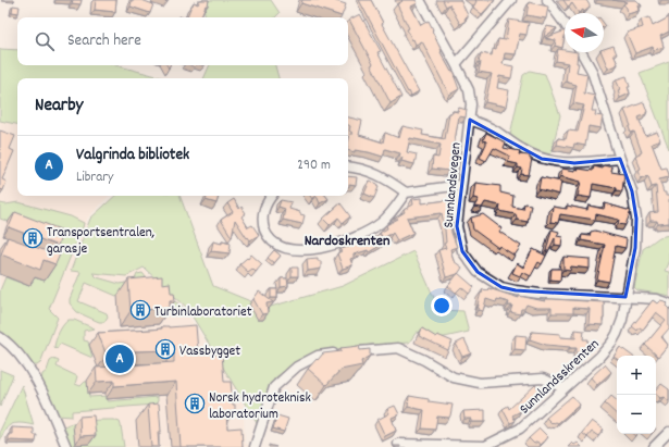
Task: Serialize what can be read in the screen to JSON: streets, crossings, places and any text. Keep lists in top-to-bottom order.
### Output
{
  "streets": {
    "street": ["Sunnlandsvegen", "Sunnlandsskrenten"]
  },
  "crossings": [
    ["Sunnlandsvegen", "Sunnlandsskrenten"]
  ],
  "districts": ["Nardoskrenten"],
  "places": {
    "building": [
      "Transportsentralen, garasje",
      "Turbinlaboratoriet",
      "Vassbygget",
      "Norsk hydroteknisk laboratorium"
    ]
  },
  "north": "left",
  "page": {
    "search": "Search here",
    "heading": "Nearby",
    "list": [
      {
        "mark": "A",
        "name": "Valgrinda bibliotek",
        "note": "Library",
        "value": "290 m"
      }
    ],
    "pins": "A",
    "map_buttons": ["+", "−"]
  }
}
